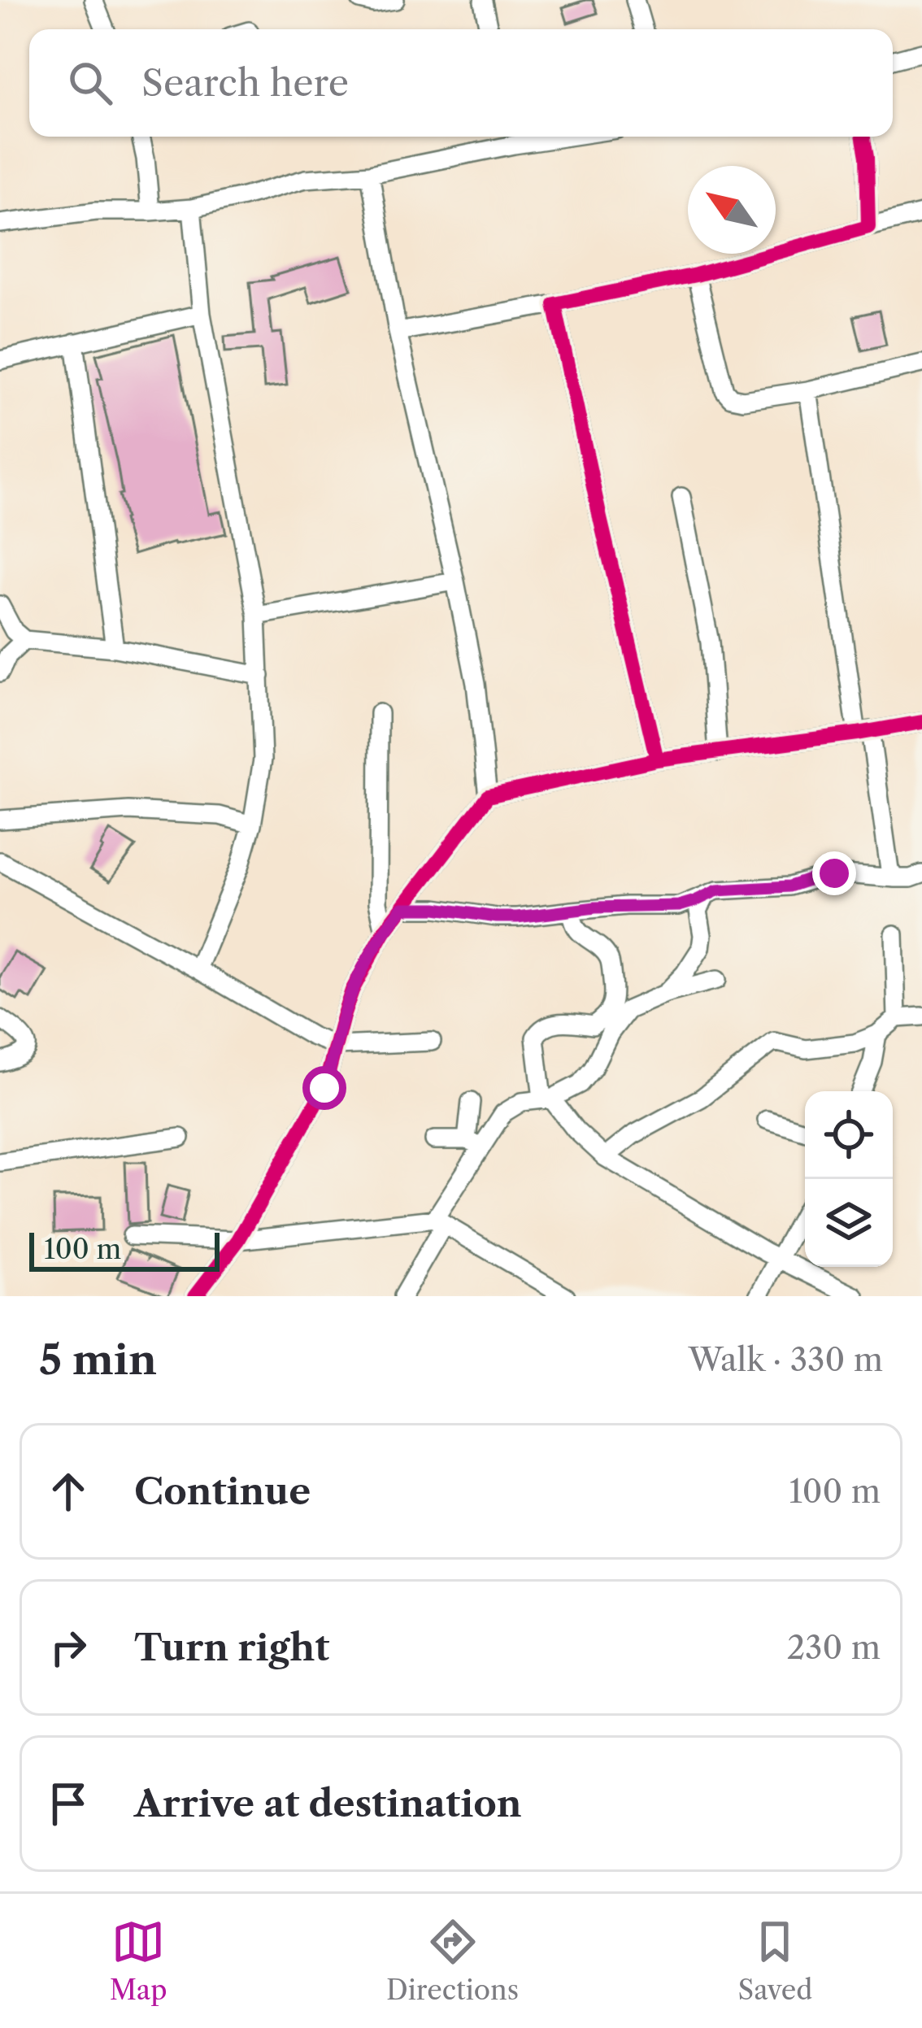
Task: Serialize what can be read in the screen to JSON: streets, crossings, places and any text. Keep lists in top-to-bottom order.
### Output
{
  "scale_bar": "100 m",
  "north": "top left",
  "page": {
    "search": "Search here",
    "scale": "100 m",
    "heading": ["5 min", "Walk · 330 m"],
    "list": [
      ["Continue", "100 m"],
      ["Turn right", "230 m"],
      "Arrive at destination"
    ],
    "nav": ["Map", "Directions", "Saved"]
  }
}
